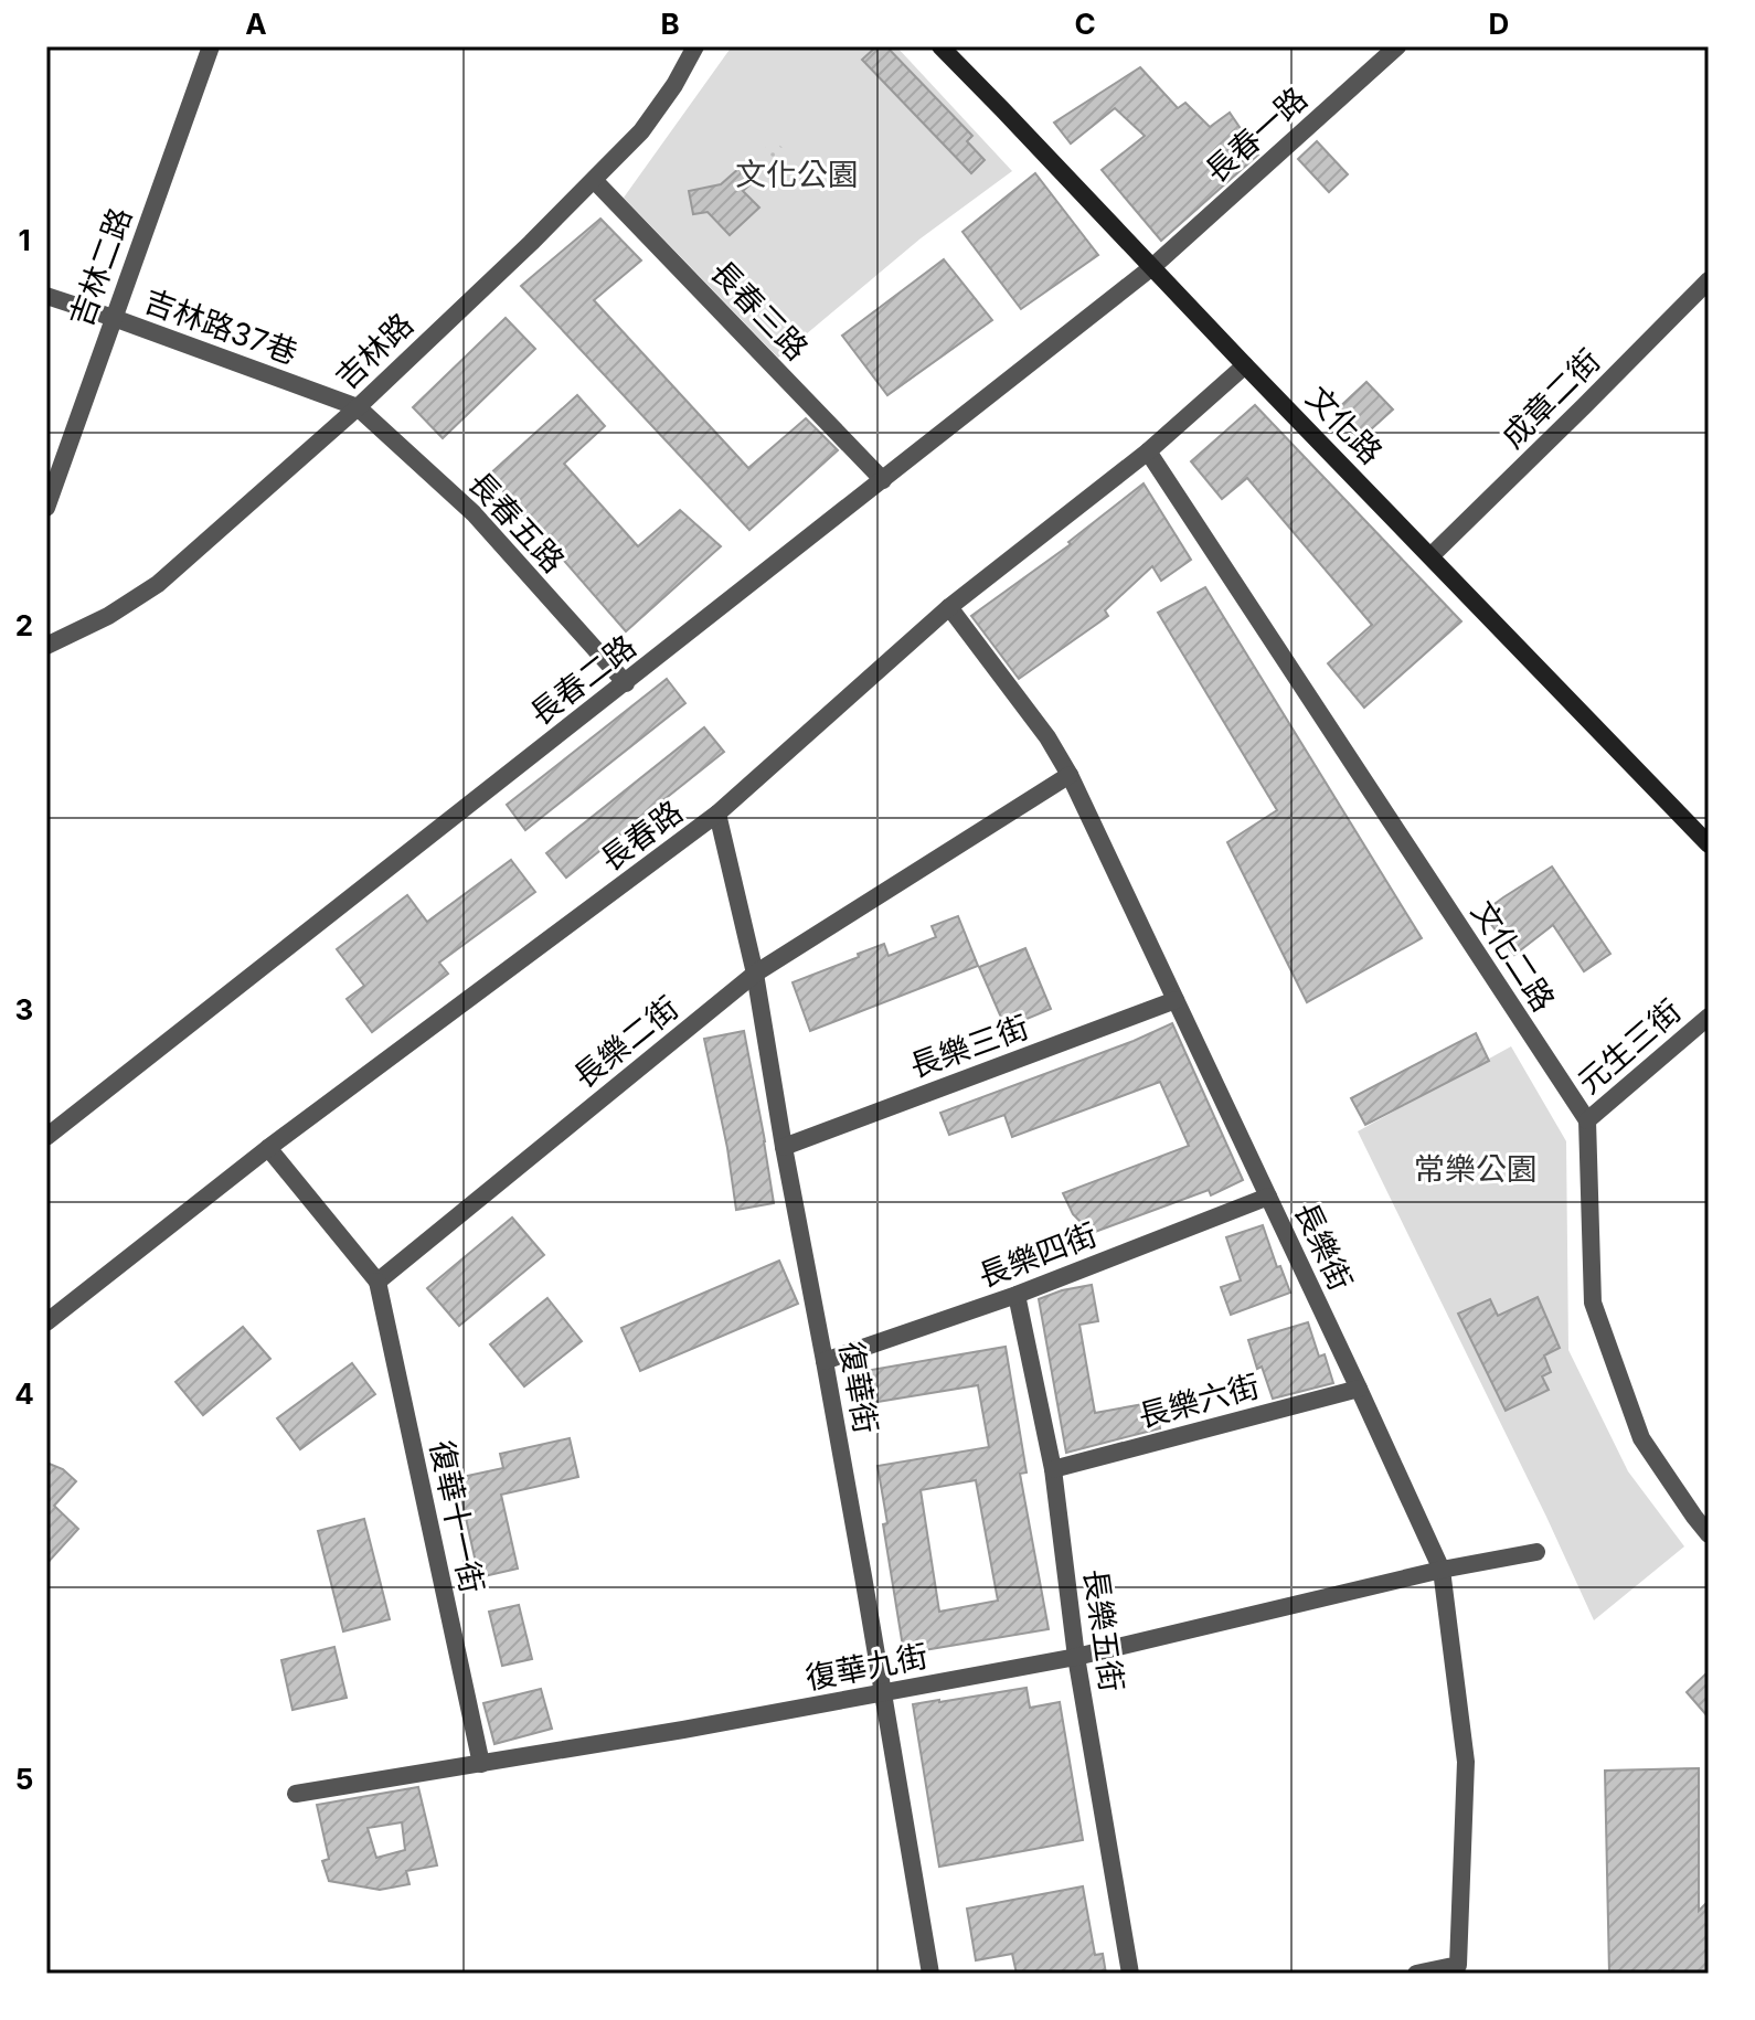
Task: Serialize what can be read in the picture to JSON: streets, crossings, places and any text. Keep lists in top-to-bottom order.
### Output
{
  "streets": {
    "street": [
      "長春一路",
      "吉林二路",
      "長春三路",
      "吉林路37巷",
      "吉林路",
      "成章二街",
      "文化路",
      "長春五路",
      "長春二路",
      "長春路",
      "文化二路",
      "長樂二街",
      "長樂三街",
      "元生三街",
      "長樂街",
      "長樂四街",
      "復華街",
      "長樂六街",
      "復華十一街",
      "長樂五街",
      "復華九街"
    ]
  },
  "crossings": [
    ["長春一路", "文化路"],
    ["長春一路", "長春二路"],
    ["吉林二路", "吉林路37巷"],
    ["長春三路", "吉林路"],
    ["長春三路", "長春二路"],
    ["吉林路37巷", "吉林路"],
    ["吉林路37巷", "長春五路"],
    ["吉林路", "長春五路"],
    ["成章二街", "文化路"],
    ["文化路", "長春二路"],
    ["文化路", "長春路"],
    ["長春五路", "長春二路"],
    ["長春路", "文化二路"],
    ["長春路", "長樂街"],
    ["長春路", "復華街"],
    ["文化二路", "元生三街"],
    ["長樂二街", "長樂街"],
    ["長樂二街", "復華街"],
    ["長樂二街", "復華十一街"],
    ["長樂三街", "長樂街"],
    ["長樂三街", "復華街"],
    ["長樂街", "長樂四街"],
    ["長樂街", "長樂六街"],
    ["長樂街", "復華九街"],
    ["長樂四街", "復華街"],
    ["長樂四街", "長樂五街"],
    ["復華街", "復華九街"],
    ["長樂六街", "長樂五街"],
    ["復華十一街", "復華九街"],
    ["長樂五街", "復華九街"]
  ],
  "parks": ["文化公園", "常樂公園"],
  "grid": {
    "columns": [
      "A",
      "B",
      "C",
      "D"
    ],
    "rows": [
      "1",
      "2",
      "3",
      "4",
      "5"
    ]
  }
}
